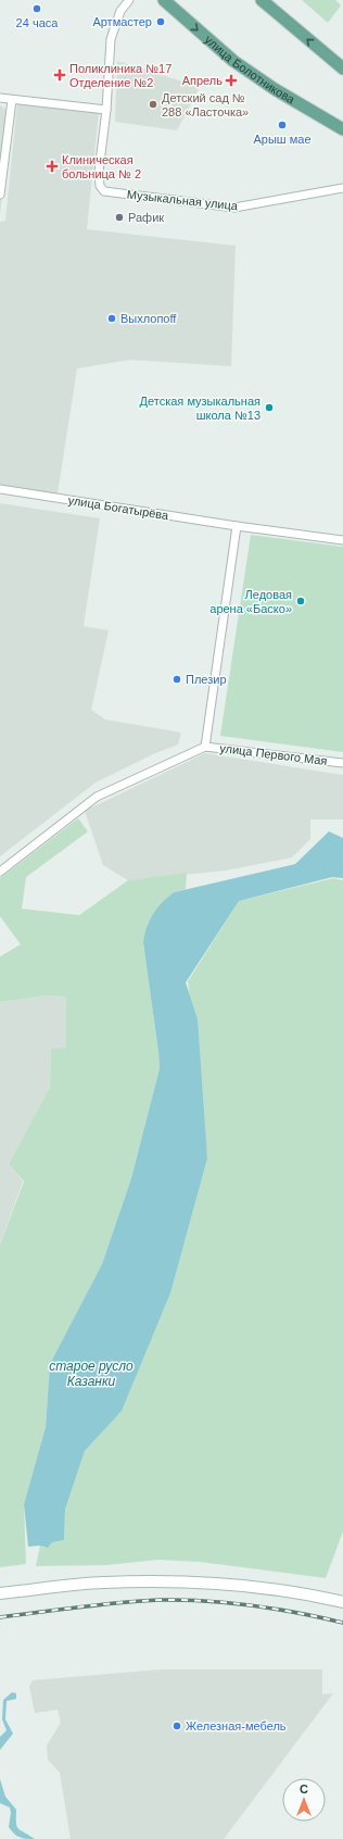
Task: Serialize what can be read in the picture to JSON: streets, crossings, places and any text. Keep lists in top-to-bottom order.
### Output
{
  "streets": {
    "main road": ["улица Болотникова"],
    "street": ["Музыкальная улица", "улица Богатырёва", "улица Первого Мая"]
  },
  "water": ["старое русло Казанки"],
  "places": {
    "other": [
      "24 часа",
      "Артмастер",
      "Детский сад № 288 «Ласточка»",
      "Арыш мае",
      "Рафик",
      "Выхлопoff",
      "Детская музыкальная школа №13",
      "Ледовая арена «Баско»",
      "Плезир",
      "Железная-мебель"
    ],
    "health": ["Поликлиника №17 Отделение №2", "Апрель", "Клиническая больница № 2"]
  },
  "north": "top"
}
